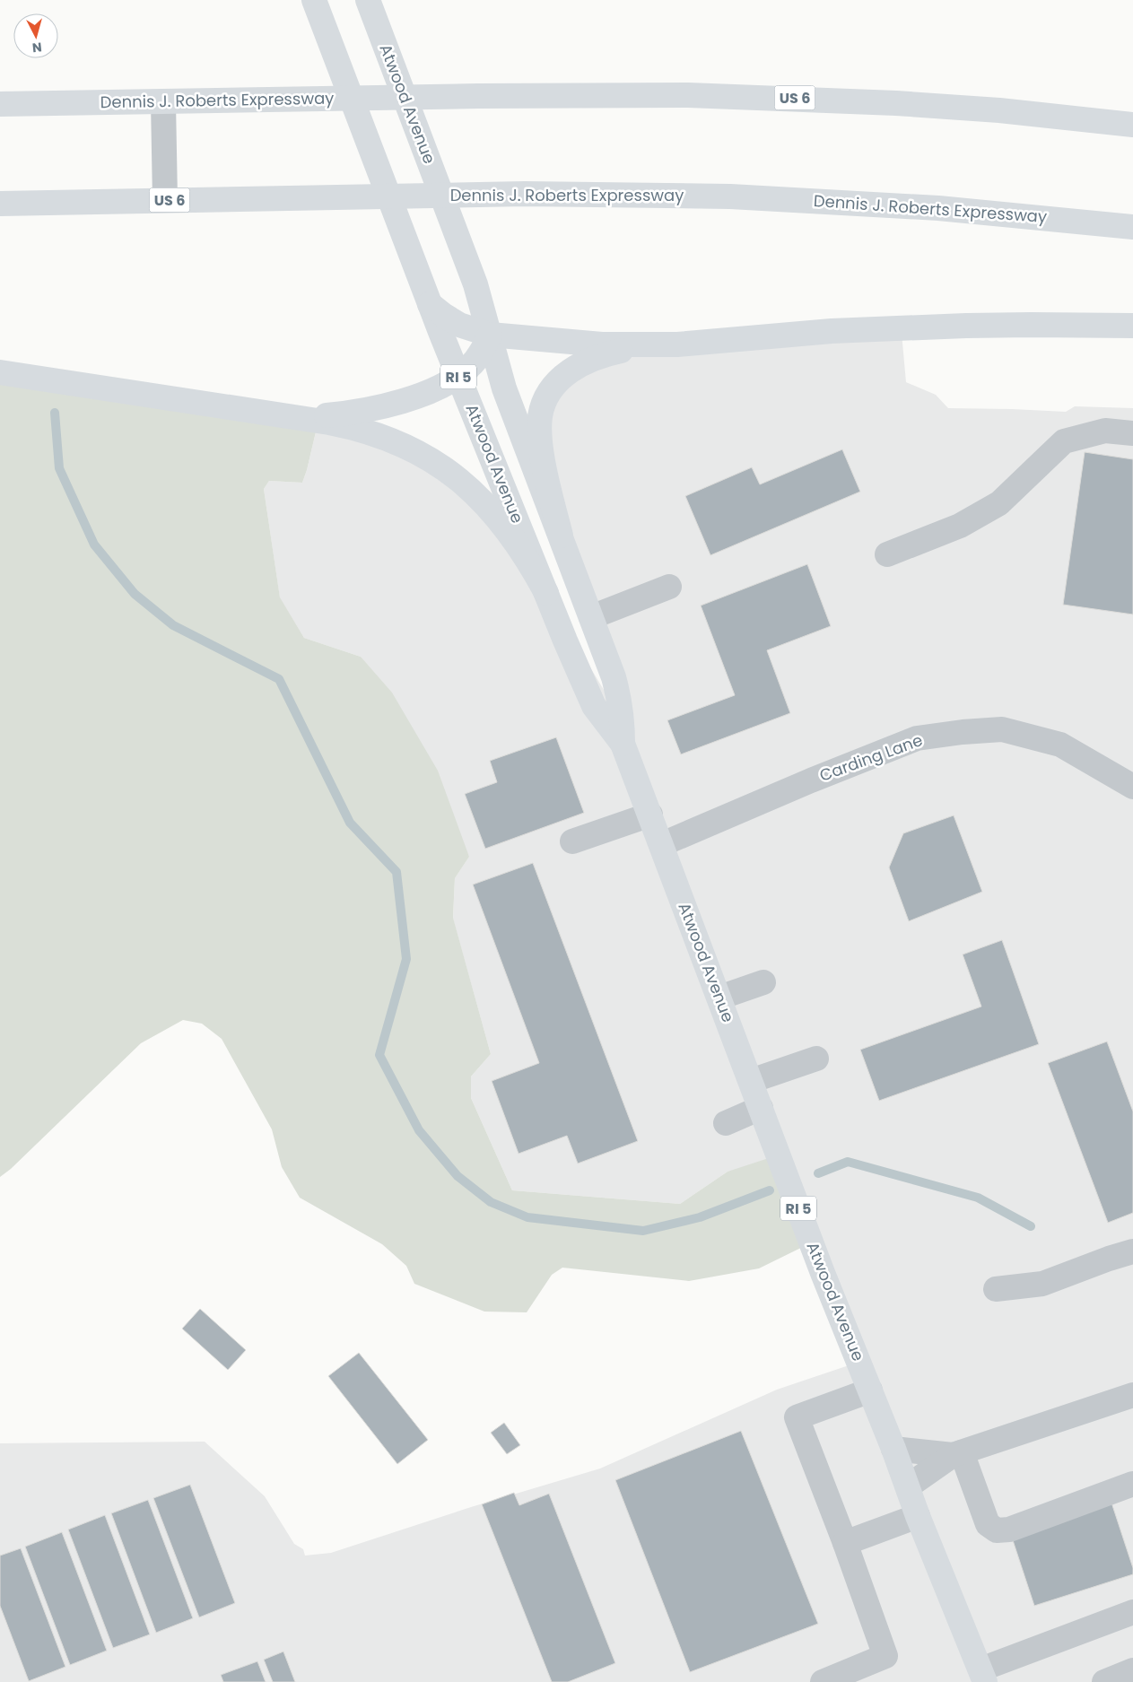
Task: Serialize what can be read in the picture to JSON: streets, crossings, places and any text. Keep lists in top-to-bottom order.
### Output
{
  "streets": {
    "main road": [
      "US 6",
      "Dennis J. Roberts Expressway",
      "Atwood Avenue",
      "RI 5"
    ],
    "street": ["Carding Lane"]
  },
  "crossings": [
    ["Atwood Avenue", "Carding Lane"]
  ],
  "north": "bottom"
}
